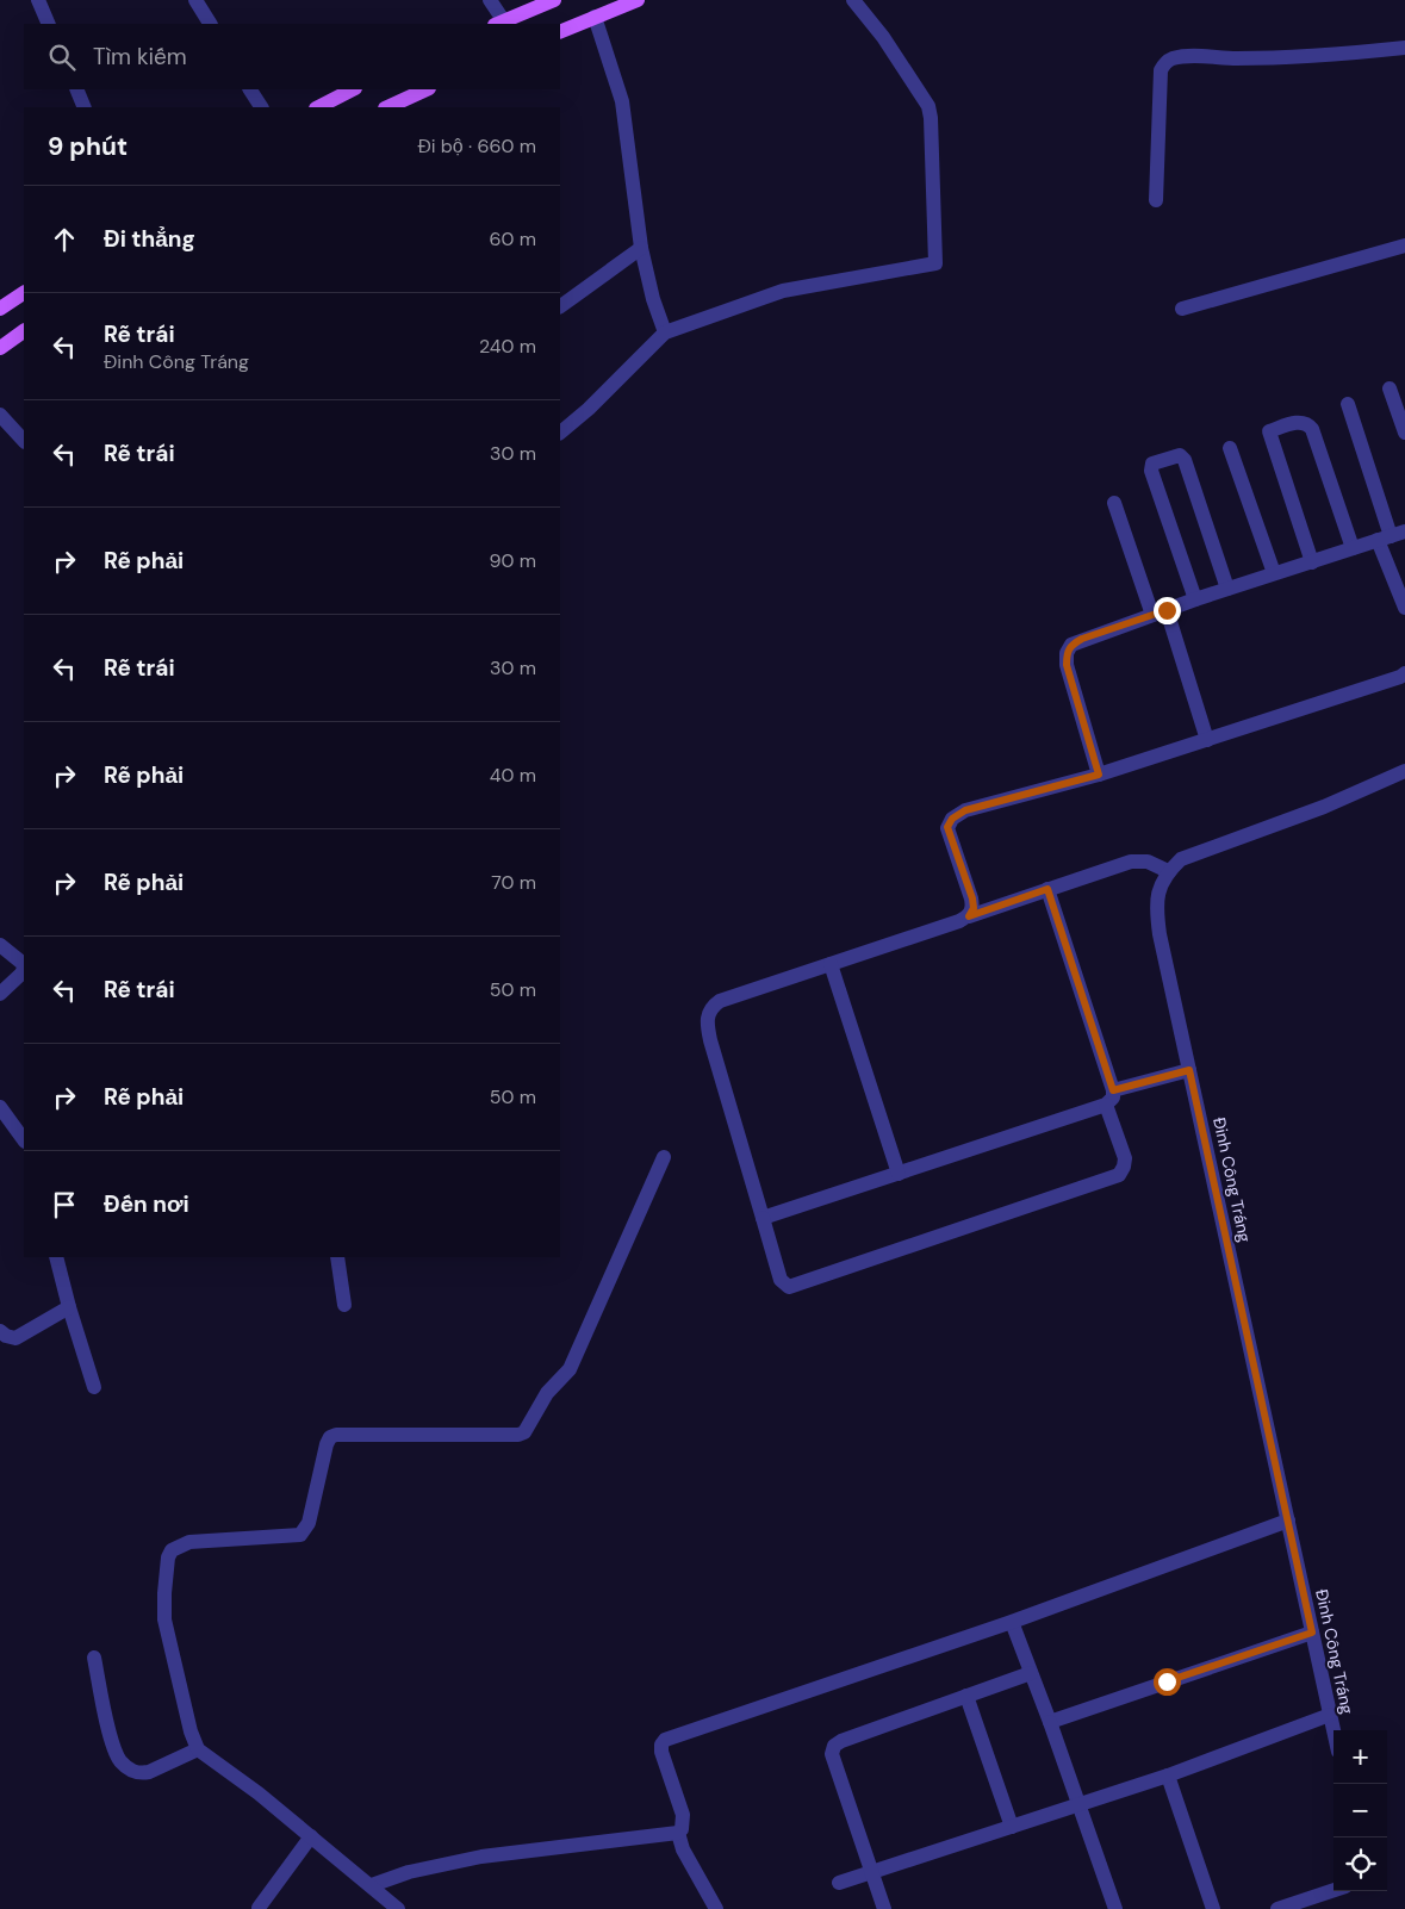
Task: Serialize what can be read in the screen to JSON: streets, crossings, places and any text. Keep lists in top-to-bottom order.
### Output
{
  "streets": {
    "street": ["Đinh Công Tráng"]
  },
  "page": {
    "search": "Tìm kiếm",
    "heading": ["9 phút", "Đi bộ · 660 m"],
    "list": [
      ["Đi thẳng", "60 m"],
      ["Rẽ trái", "Đinh Công Tráng", "240 m"],
      ["Rẽ trái", "30 m"],
      ["Rẽ phải", "90 m"],
      ["Rẽ trái", "30 m"],
      ["Rẽ phải", "40 m"],
      ["Rẽ phải", "70 m"],
      ["Rẽ trái", "50 m"],
      ["Rẽ phải", "50 m"],
      "Đến nơi"
    ],
    "map_buttons": ["+", "−"]
  }
}
